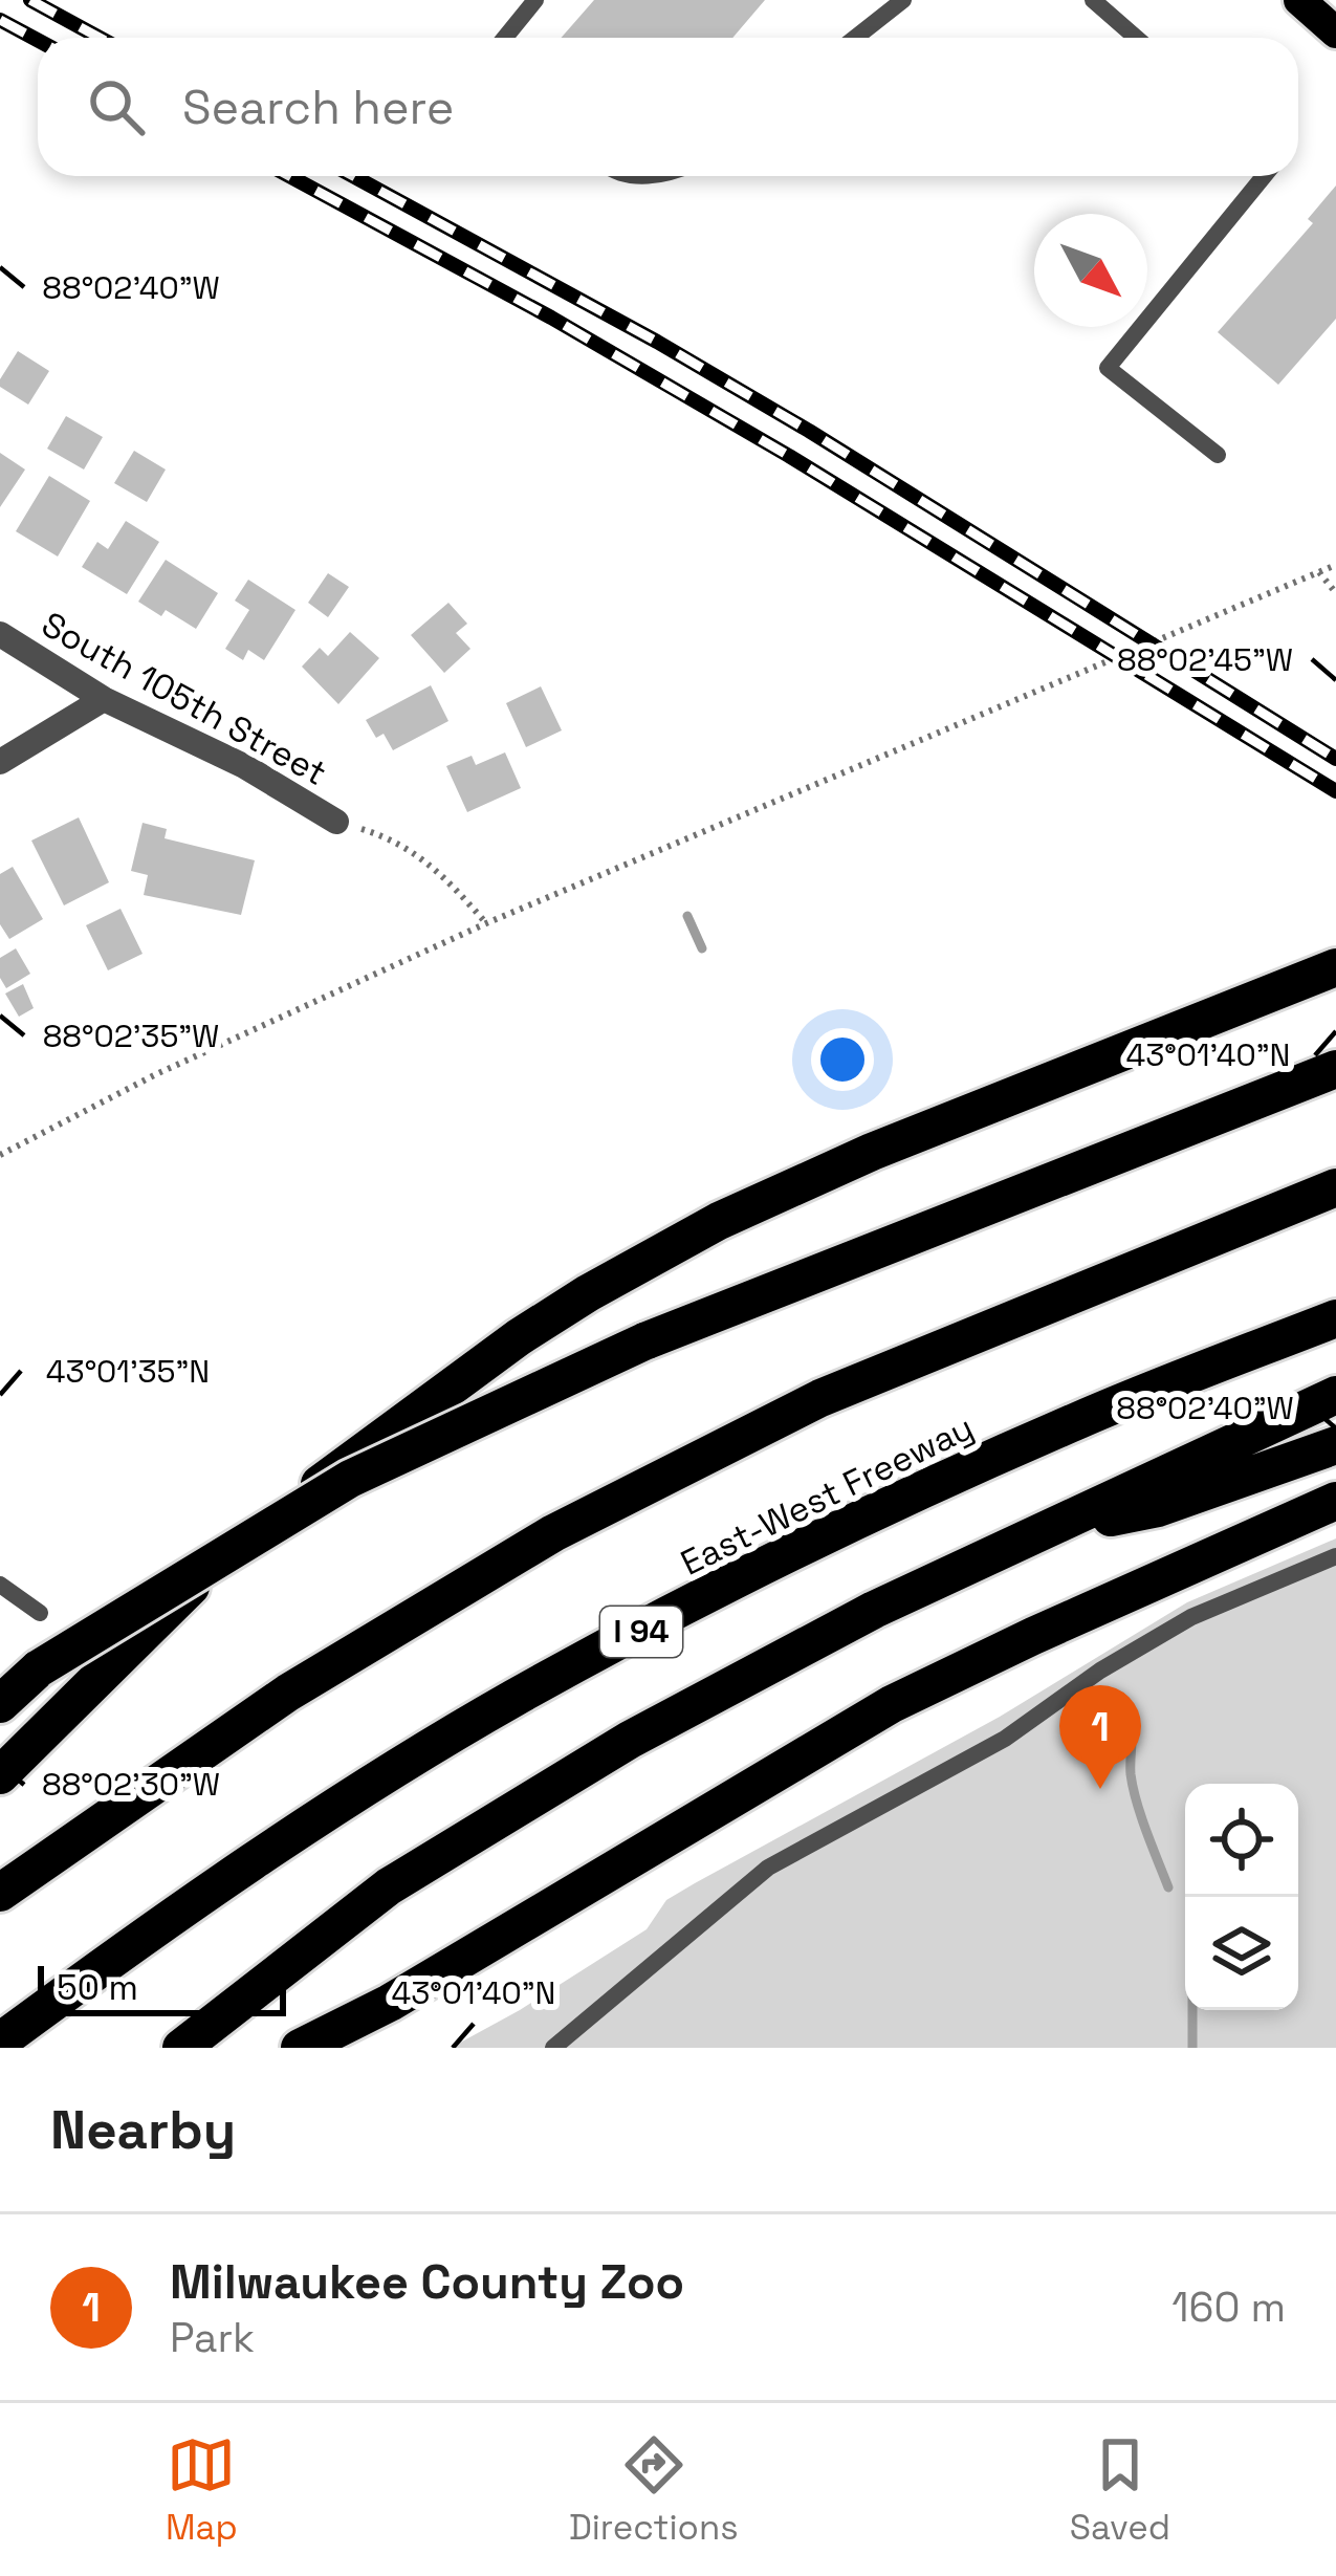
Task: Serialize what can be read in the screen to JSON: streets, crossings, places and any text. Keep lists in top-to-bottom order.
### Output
{
  "streets": {
    "highway": ["East-West Freeway", "I 94"],
    "street": ["South 105th Street"]
  },
  "scale_bar": "50 m",
  "north": "bottom right",
  "page": {
    "search": "Search here",
    "pins": "1",
    "scale": "50 m",
    "heading": "Nearby",
    "list": [
      {
        "mark": "1",
        "name": "Milwaukee County Zoo",
        "note": "Park",
        "value": "160 m"
      }
    ],
    "nav": ["Map", "Directions", "Saved"]
  },
  "coordinates": [
    "88°02'40\"W",
    "88°02'45\"W",
    "88°02'35\"W",
    "43°01'40\"N",
    "43°01'35\"N",
    "88°02'30\"W"
  ]
}
